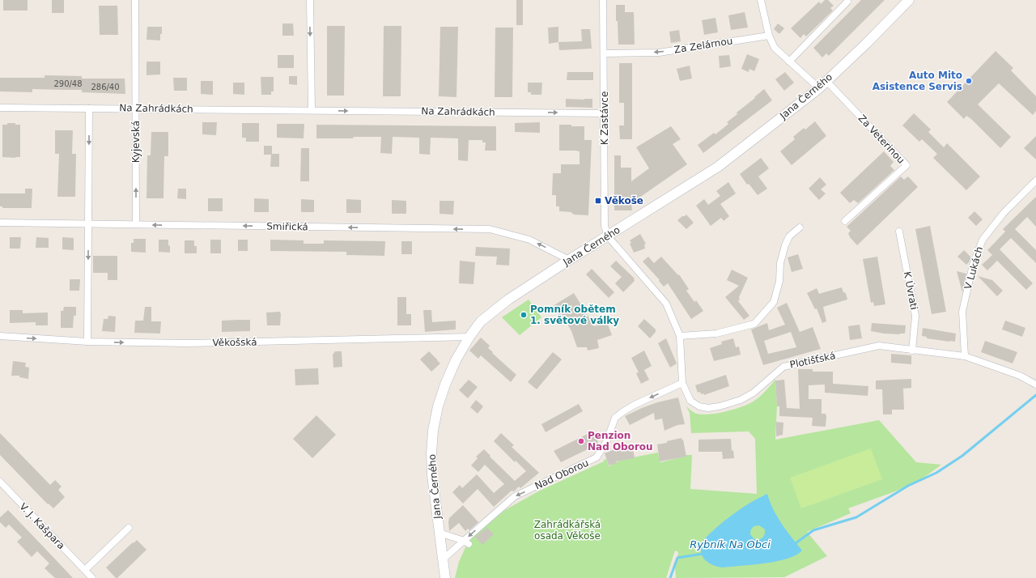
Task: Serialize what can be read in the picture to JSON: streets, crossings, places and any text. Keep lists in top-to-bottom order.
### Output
{
  "streets": {
    "street": [
      "Za Zelárnou",
      "Jana Černého",
      "Na Zahrádkách",
      "K Zastávce",
      "Za Veterinou",
      "Kyjevská",
      "Smiřická",
      "V Lukách",
      "K Úvrati",
      "Věkošská",
      "Plotišťská",
      "Nad Oborou",
      "V. J. Kašpara"
    ]
  },
  "crossings": [
    ["Za Zelárnou", "K Zastávce"],
    ["Jana Černého", "K Zastávce"],
    ["Jana Černého", "Za Veterinou"],
    ["Jana Černého", "Smiřická"],
    ["Jana Černého", "Věkošská"],
    ["Jana Černého", "Plotišťská"],
    ["Jana Černého", "Nad Oborou"],
    ["Na Zahrádkách", "K Zastávce"],
    ["Na Zahrádkách", "Kyjevská"],
    ["K Zastávce", "Plotišťská"],
    ["Kyjevská", "Smiřická"],
    ["V Lukách", "Plotišťská"],
    ["K Úvrati", "Plotišťská"],
    ["Plotišťská", "Nad Oborou"]
  ],
  "one_way": [
    "Za Zelárnou",
    "Na Zahrádkách",
    "Smiřická",
    "Věkošská",
    "Nad Oborou"
  ],
  "water": ["Rybník Na Obci"],
  "parks": ["Zahrádkářská osada Věkoše"],
  "places": {
    "other": ["Auto Mito Asistence Servis", "Pomník obětem 1. světové války", "Penzion Nad Oborou"],
    "transit": ["Věkoše"]
  },
  "house_numbers": ["290/48", "286/40"]
}
